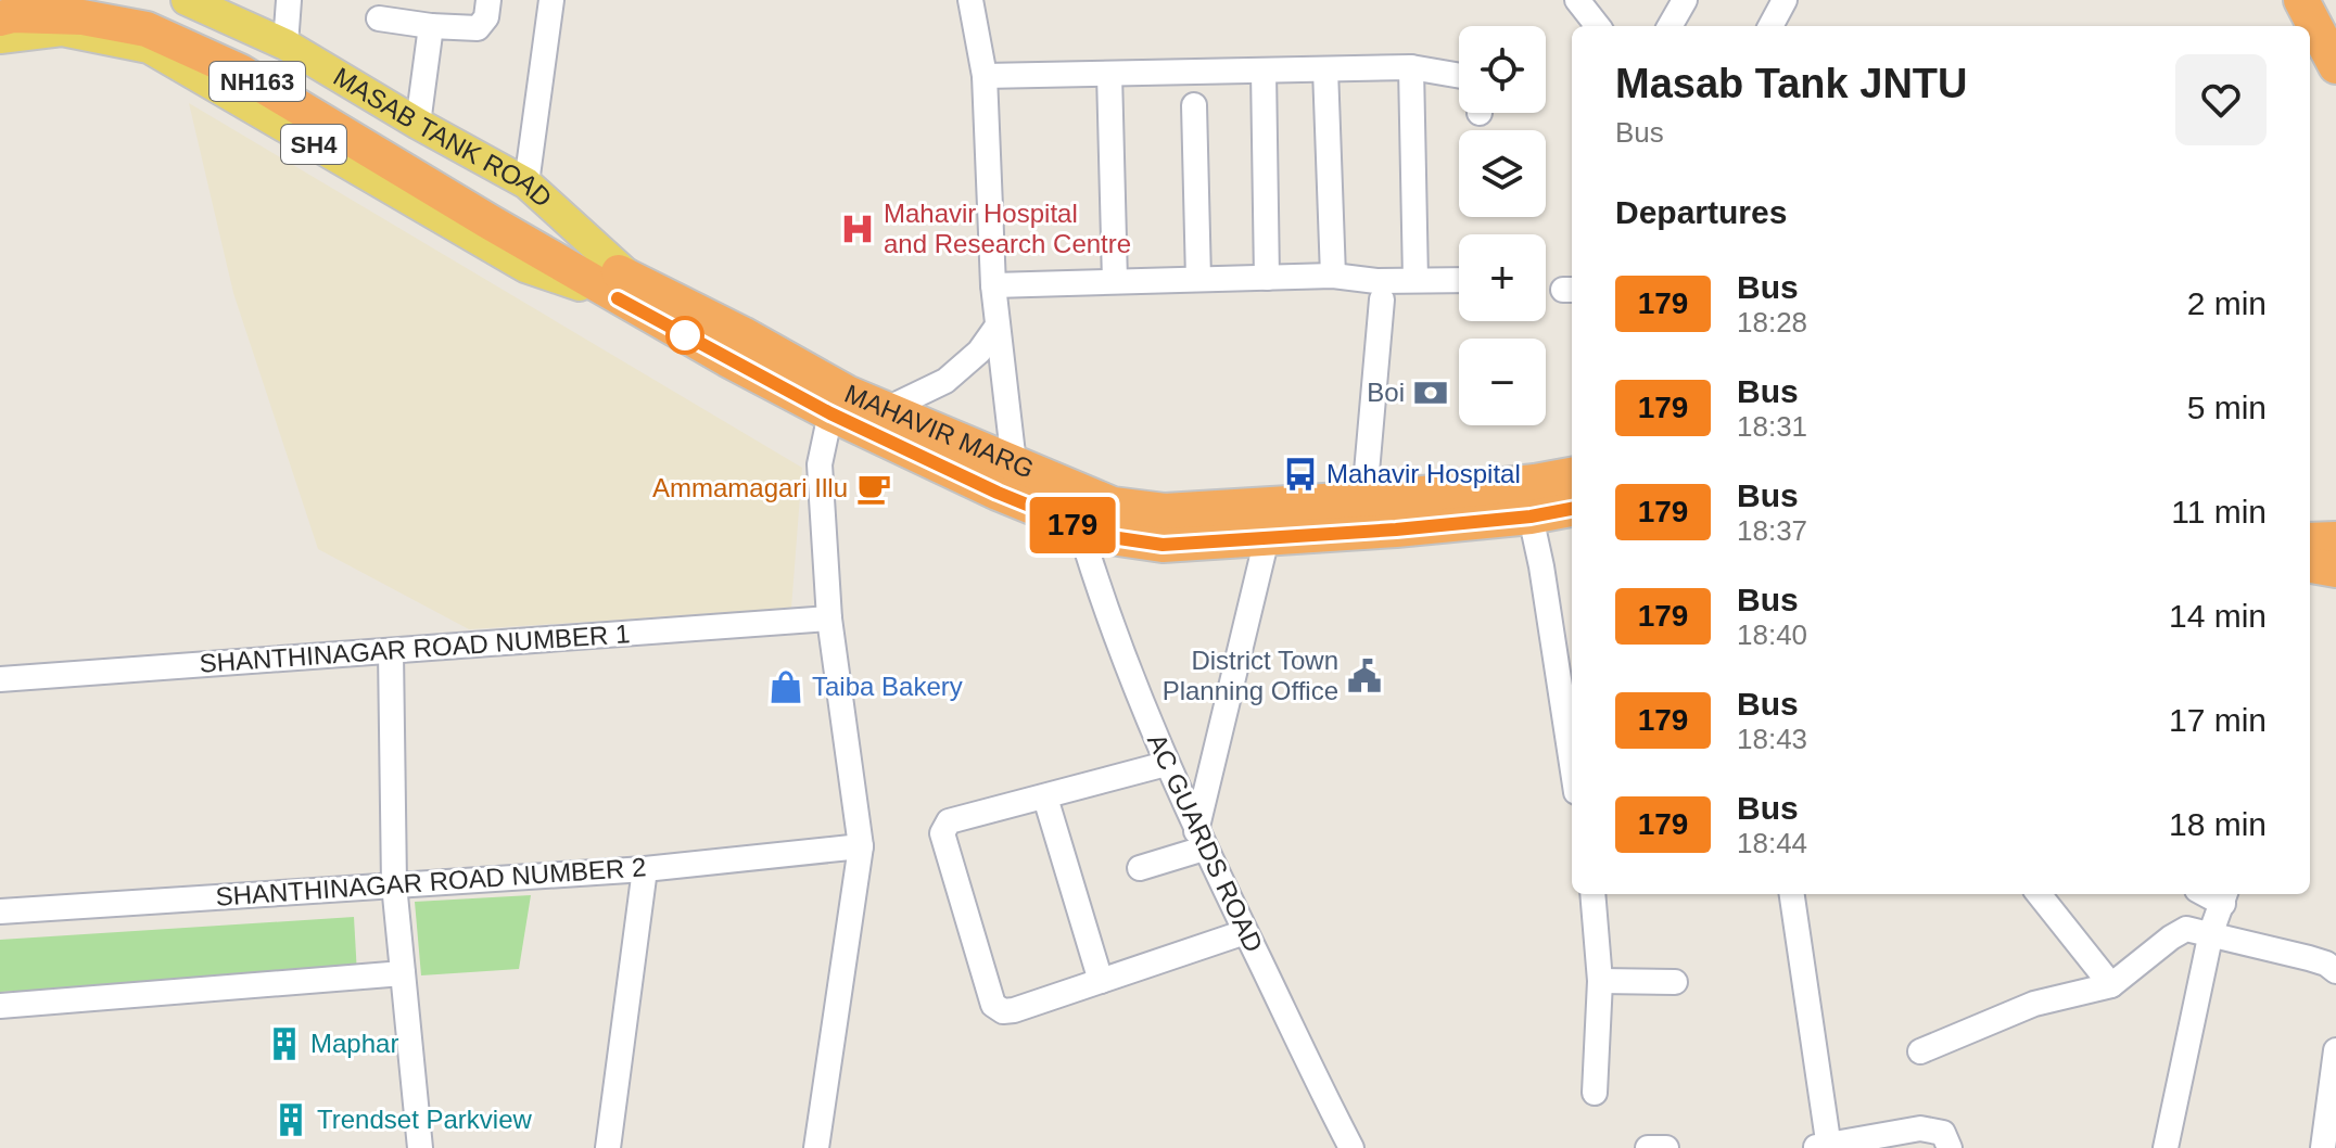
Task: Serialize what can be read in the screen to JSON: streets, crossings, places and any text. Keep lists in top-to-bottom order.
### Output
{
  "streets": {
    "highway": ["NH163", "MAHAVIR MARG"],
    "main road": ["MASAB TANK ROAD", "SH4"],
    "street": ["SHANTHINAGAR ROAD NUMBER 1", "AC GUARDS ROAD", "SHANTHINAGAR ROAD NUMBER 2"]
  },
  "crossings": [
    ["NH163", "MASAB TANK ROAD"],
    ["NH163", "SH4"],
    ["NH163", "MAHAVIR MARG"],
    ["MASAB TANK ROAD", "SH4"],
    ["MASAB TANK ROAD", "MAHAVIR MARG"],
    ["SH4", "MAHAVIR MARG"],
    ["MAHAVIR MARG", "AC GUARDS ROAD"]
  ],
  "places": {
    "hospital": ["Mahavir Hospital and Research Centre"],
    "bank": ["Boi"],
    "bus stop": ["Mahavir Hospital"],
    "cafe": ["Ammamagari Illu"],
    "public building": ["District Town Planning Office"],
    "shop": ["Taiba Bakery"],
    "building": ["Maphar", "Trendset Parkview"]
  },
  "lines": ["bus line 179"],
  "page": {
    "on_map": "179",
    "map_buttons": ["+", "−"],
    "heading": [
      ["Masab Tank JNTU", "Bus"],
      "Departures"
    ],
    "list": [
      {
        "mark": "179",
        "name": "Bus",
        "note": "18:28",
        "value": "2 min"
      },
      {
        "mark": "179",
        "name": "Bus",
        "note": "18:31",
        "value": "5 min"
      },
      {
        "mark": "179",
        "name": "Bus",
        "note": "18:37",
        "value": "11 min"
      },
      {
        "mark": "179",
        "name": "Bus",
        "note": "18:40",
        "value": "14 min"
      },
      {
        "mark": "179",
        "name": "Bus",
        "note": "18:43",
        "value": "17 min"
      },
      {
        "mark": "179",
        "name": "Bus",
        "note": "18:44",
        "value": "18 min"
      }
    ]
  }
}
